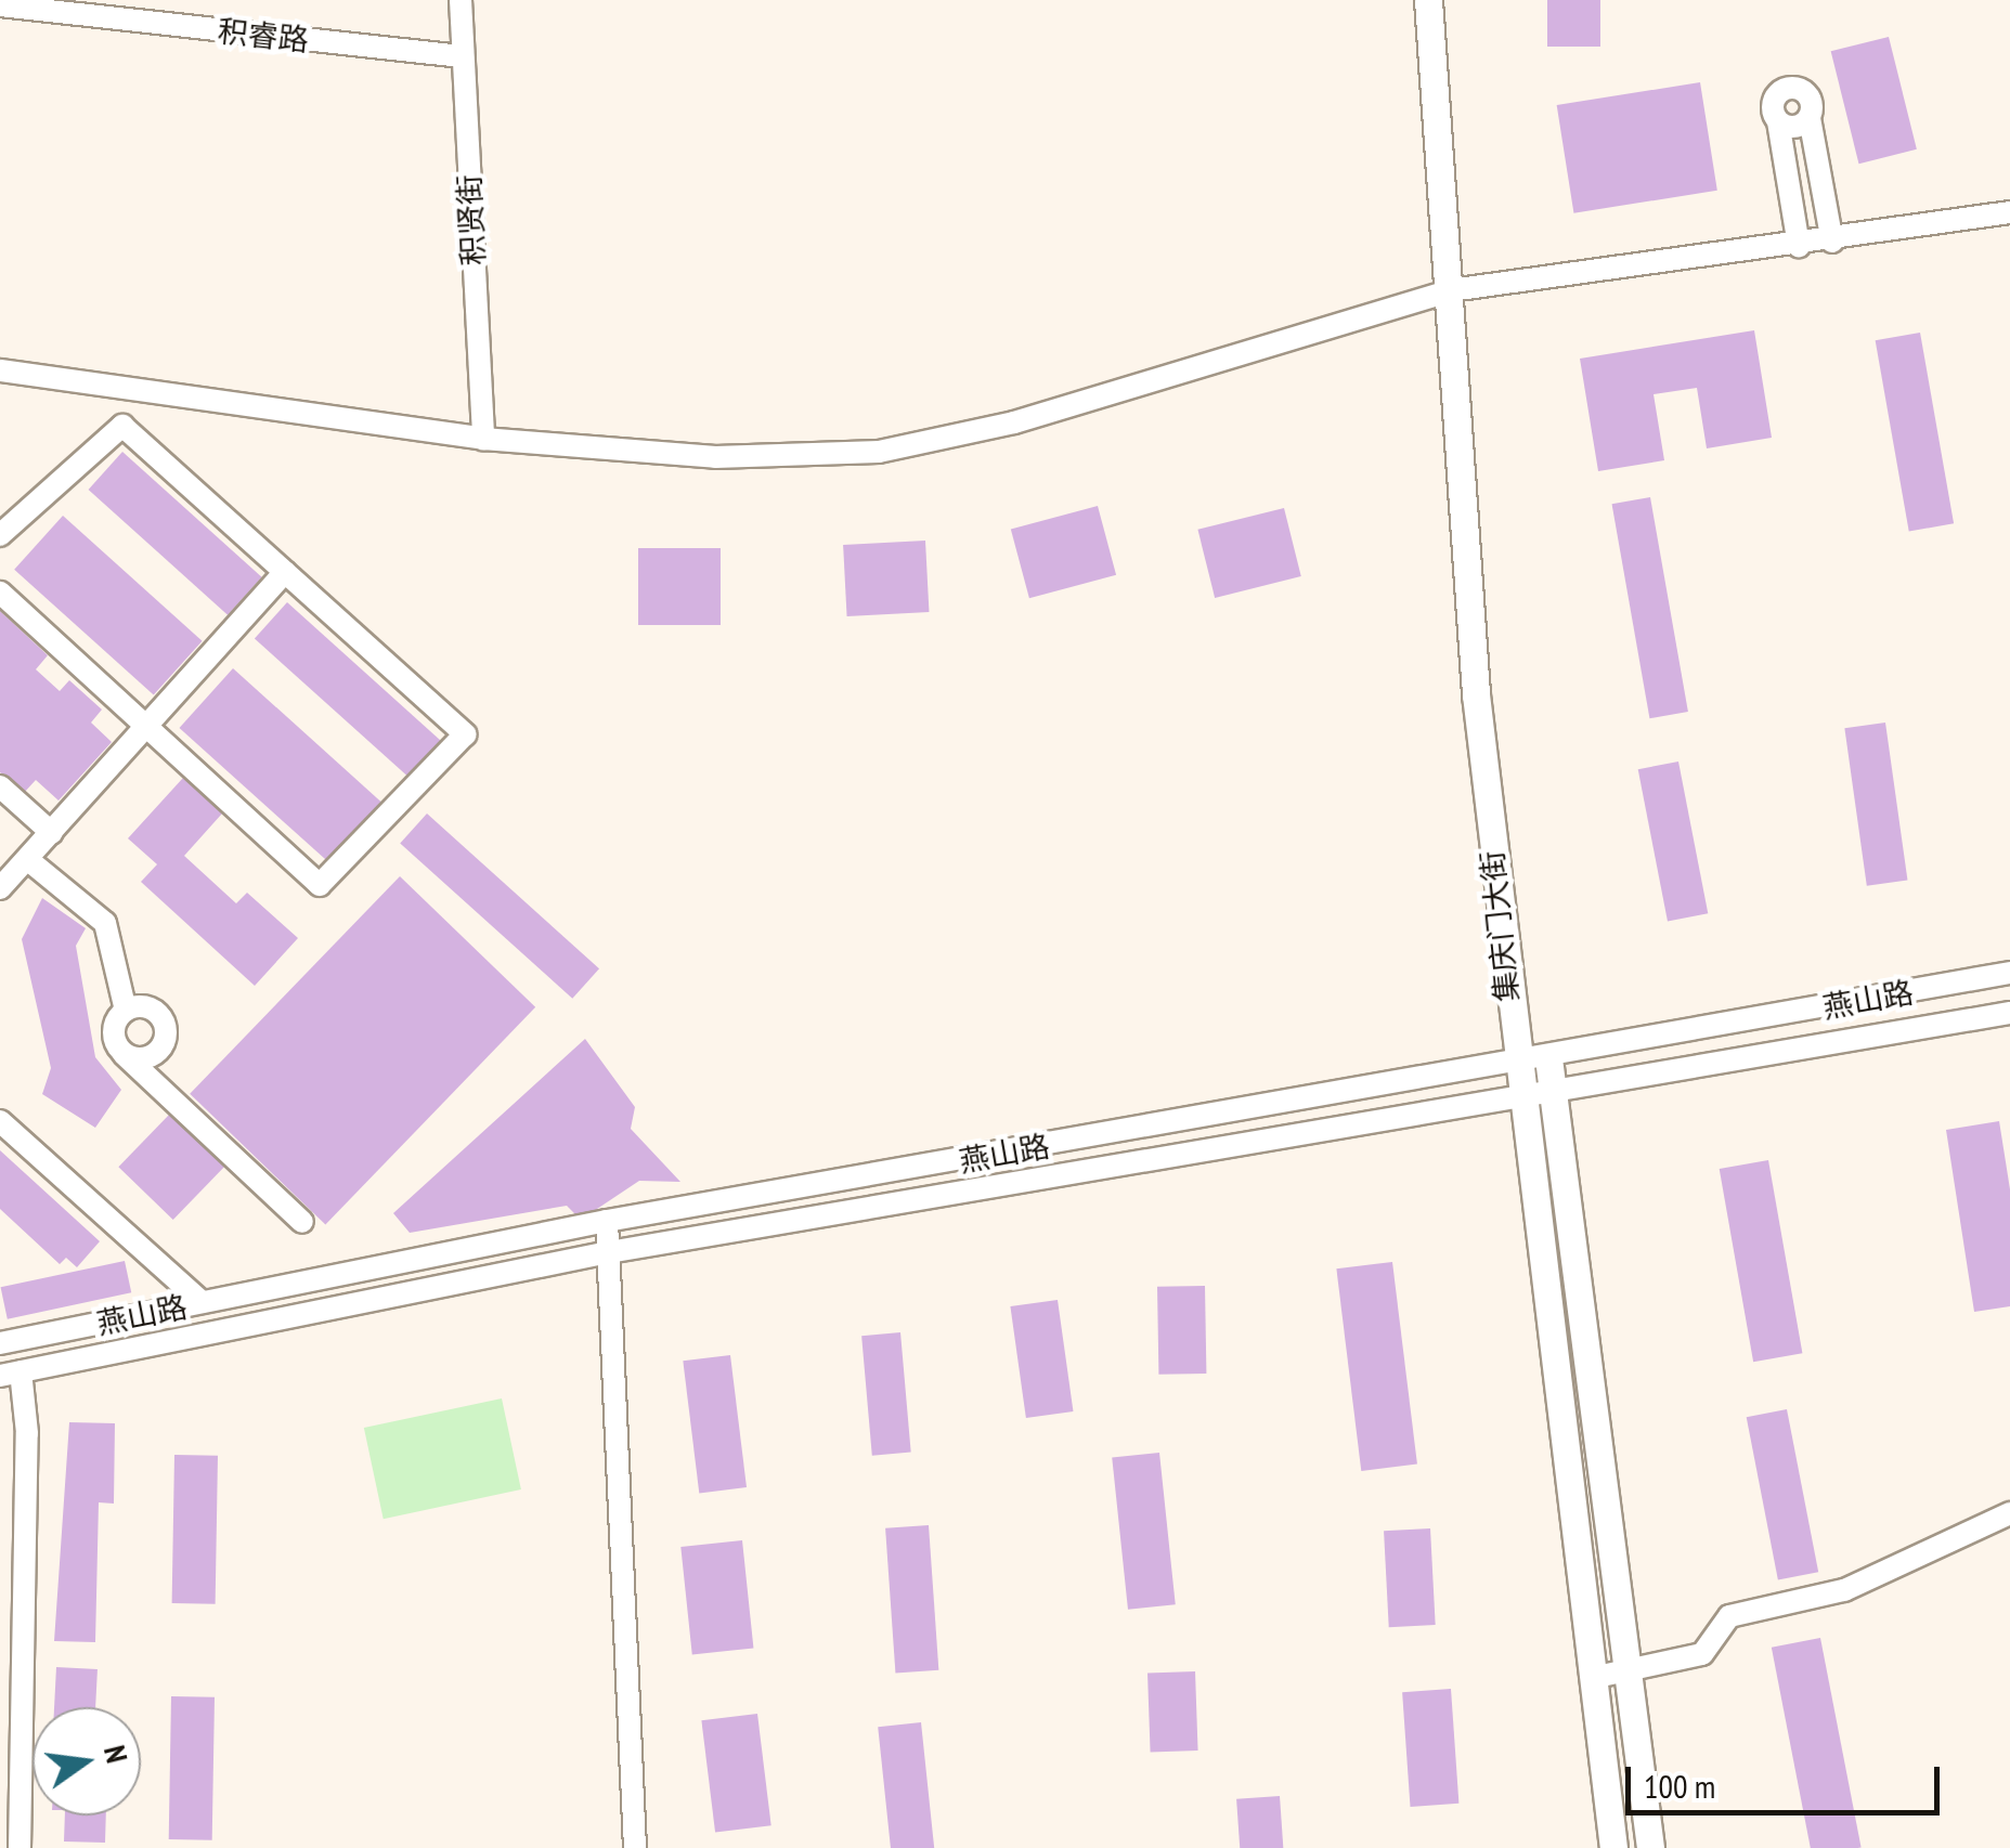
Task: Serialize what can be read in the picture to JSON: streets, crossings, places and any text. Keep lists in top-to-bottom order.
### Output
{
  "streets": {
    "main road": ["集庆门大街"],
    "street": ["积睿路", "积贤街", "燕山路"]
  },
  "crossings": [
    ["积睿路", "积贤街"],
    ["集庆门大街", "燕山路"]
  ],
  "scale_bar": "100 m",
  "north": "right"
}
